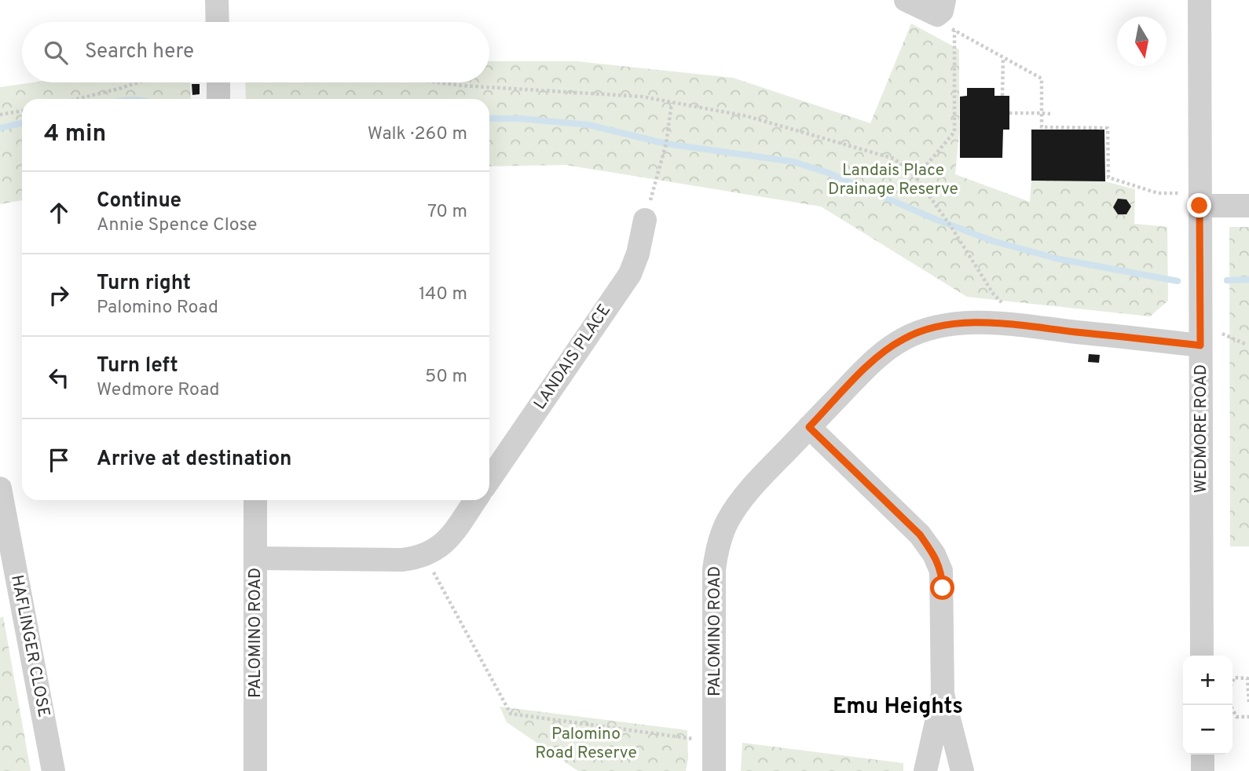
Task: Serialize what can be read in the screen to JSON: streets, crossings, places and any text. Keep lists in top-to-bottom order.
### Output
{
  "streets": {
    "street": [
      "LANDAIS PLACE",
      "WEDMORE ROAD",
      "PALOMINO ROAD",
      "HAFLINGER CLOSE"
    ]
  },
  "crossings": [
    ["WEDMORE ROAD", "PALOMINO ROAD"]
  ],
  "districts": ["Emu Heights"],
  "parks": ["Landais Place Drainage Reserve", "Palomino Road Reserve"],
  "north": "bottom",
  "page": {
    "search": "Search here",
    "heading": ["4 min", "Walk · 260 m"],
    "list": [
      ["Continue", "Annie Spence Close", "70 m"],
      ["Turn right", "Palomino Road", "140 m"],
      ["Turn left", "Wedmore Road", "50 m"],
      "Arrive at destination"
    ],
    "map_buttons": ["+", "−"]
  }
}
